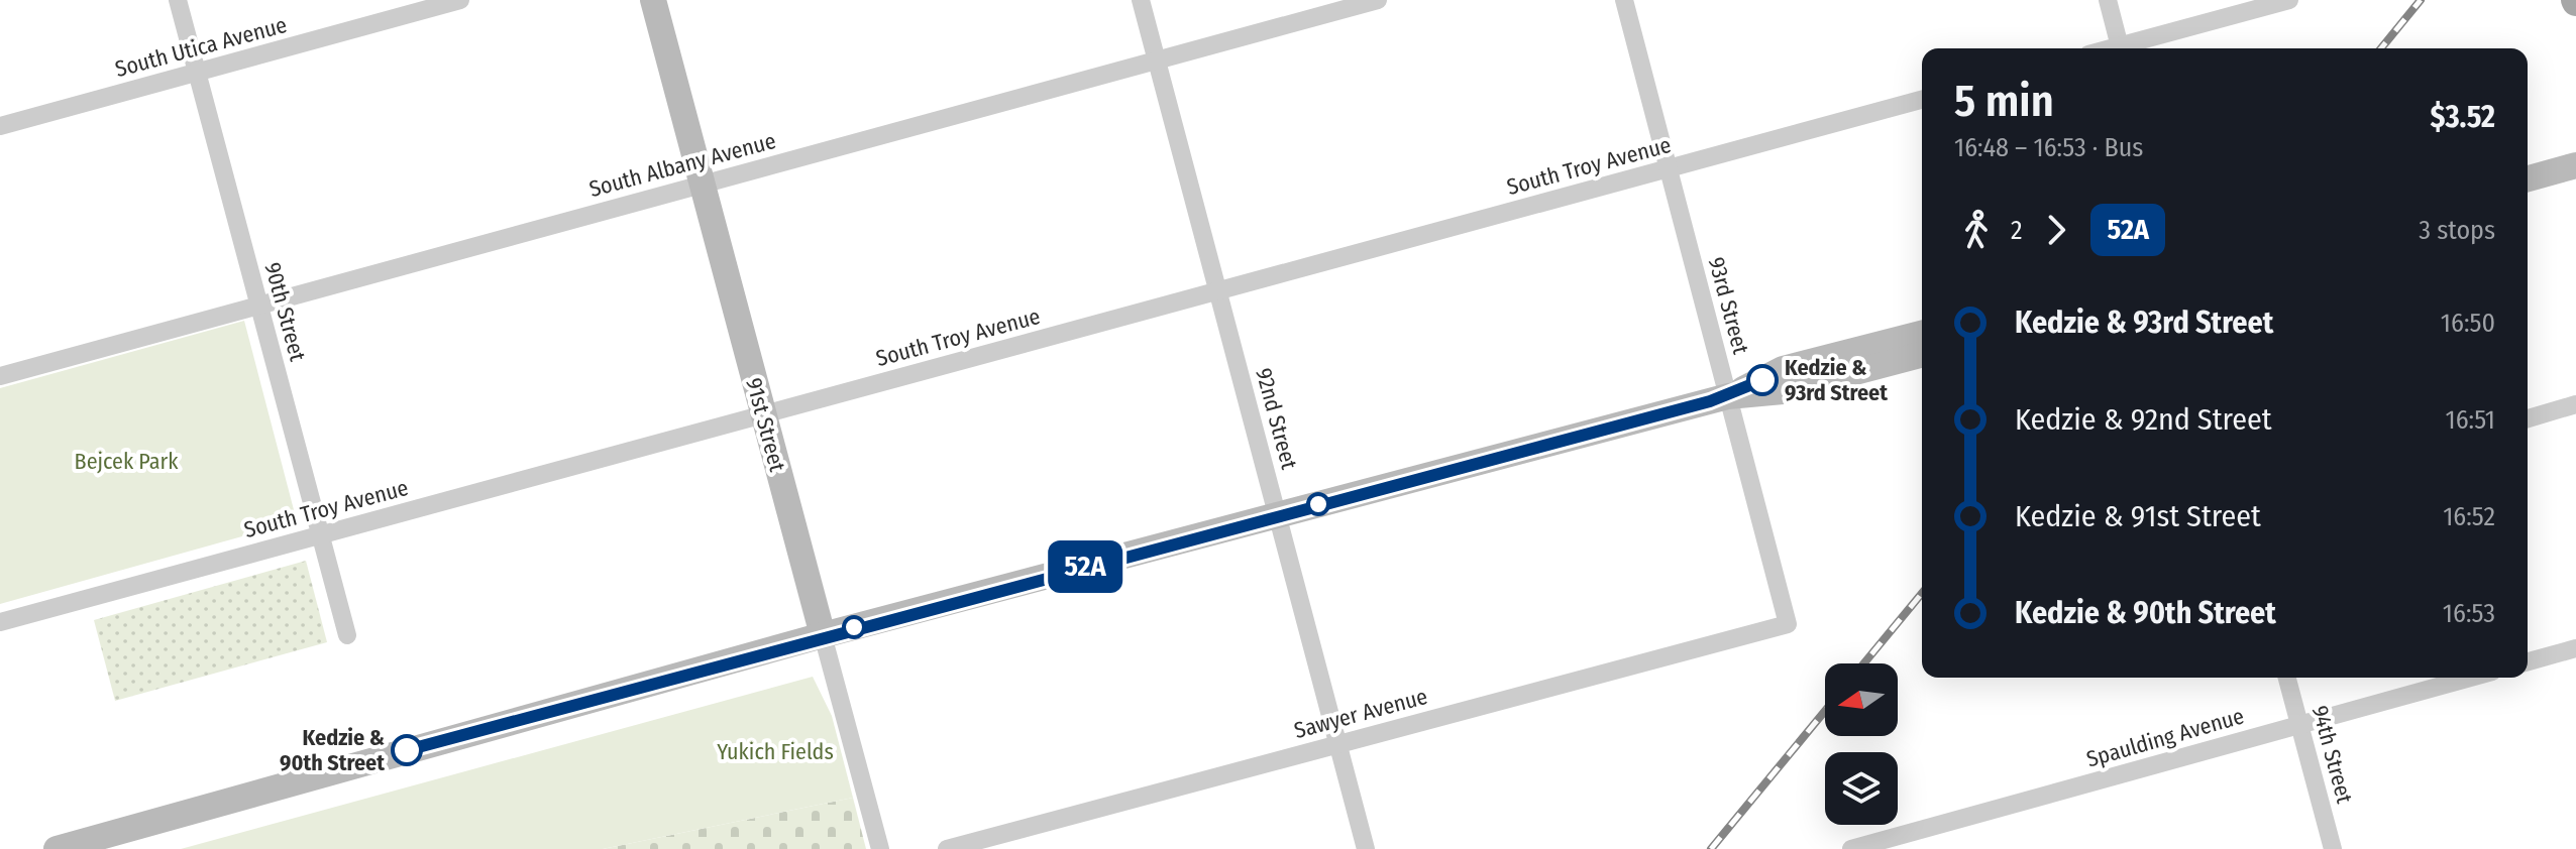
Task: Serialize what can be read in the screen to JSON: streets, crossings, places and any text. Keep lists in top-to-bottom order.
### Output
{
  "streets": {
    "main road": ["91st Street"],
    "street": [
      "South Utica Avenue",
      "South Albany Avenue",
      "South Troy Avenue",
      "93rd Street",
      "90th Street",
      "92nd Street",
      "Sawyer Avenue",
      "Spaulding Avenue",
      "94th Street"
    ]
  },
  "crossings": [
    ["South Utica Avenue", "90th Street"],
    ["South Albany Avenue", "90th Street"],
    ["South Albany Avenue", "92nd Street"],
    ["South Albany Avenue", "91st Street"],
    ["South Troy Avenue", "93rd Street"],
    ["South Troy Avenue", "90th Street"],
    ["South Troy Avenue", "92nd Street"],
    ["South Troy Avenue", "91st Street"],
    ["93rd Street", "Sawyer Avenue"],
    ["92nd Street", "Sawyer Avenue"],
    ["Spaulding Avenue", "94th Street"]
  ],
  "parks": ["Bejcek Park", "Yukich Fields"],
  "places": ["Kedzie & 93rd Street", "Kedzie & 90th Street"],
  "lines": ["bus line 52A"],
  "north": "left",
  "page": {
    "on_map": "52A",
    "heading": ["5 min", "16:48 – 16:53 · Bus", "$3.52"],
    "legs": ["2", "52A", "3 stops"],
    "list": [
      {
        "name": "Kedzie & 93rd Street",
        "value": "16:50"
      },
      {
        "name": "Kedzie & 92nd Street",
        "value": "16:51"
      },
      {
        "name": "Kedzie & 91st Street",
        "value": "16:52"
      },
      {
        "name": "Kedzie & 90th Street",
        "value": "16:53"
      }
    ]
  }
}
